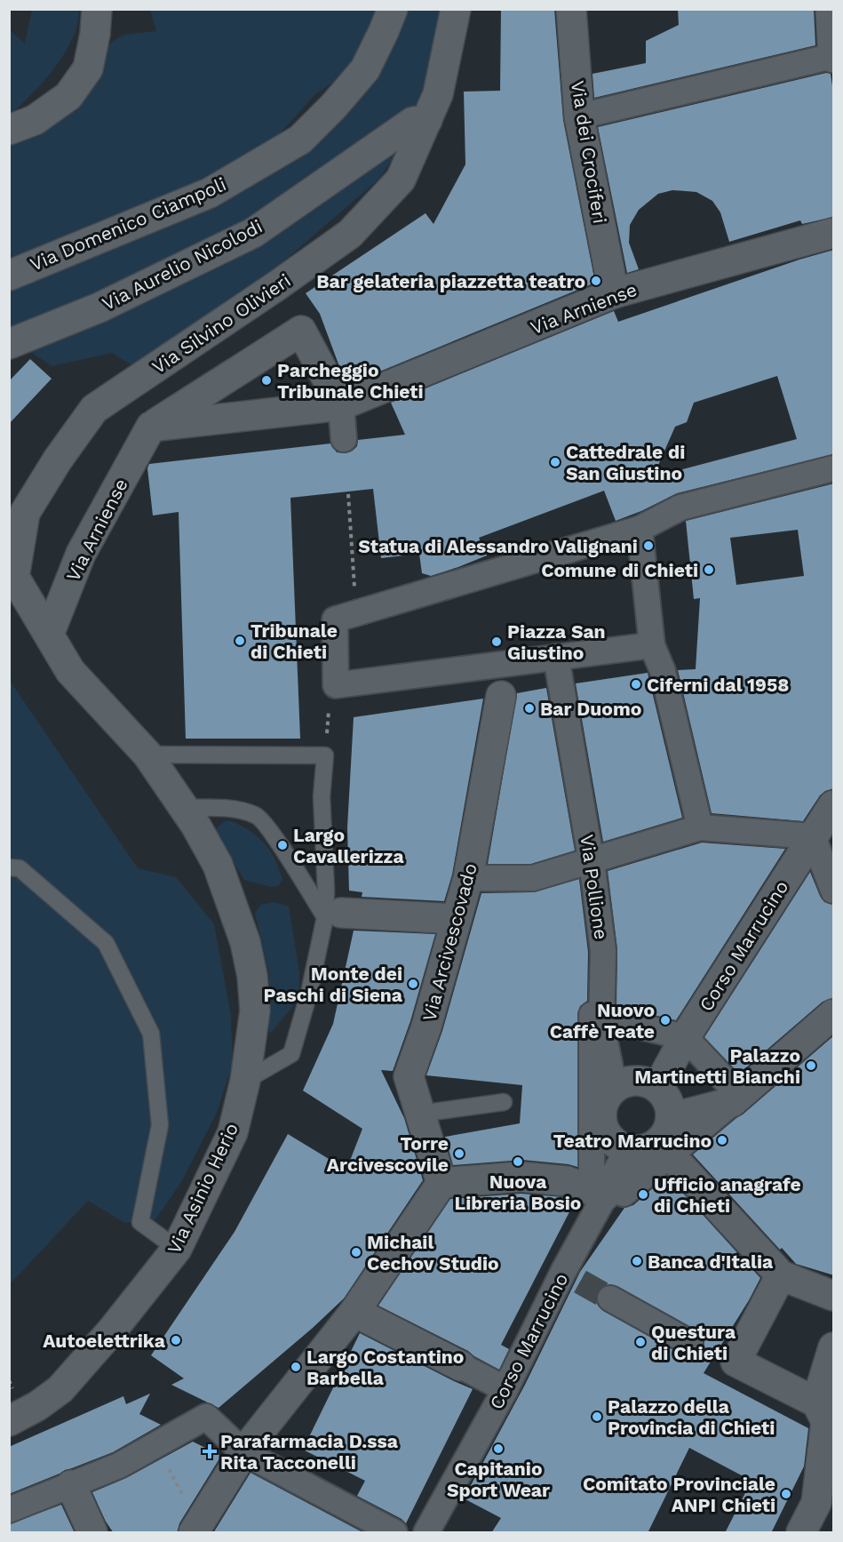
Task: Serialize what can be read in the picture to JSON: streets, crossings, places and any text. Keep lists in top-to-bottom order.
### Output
{
  "streets": {
    "street": [
      "Via dei Crociferi",
      "Via Domenico Ciampoli",
      "Via Aurelio Nicolodi",
      "Via Arniense",
      "Via Silvino Olivieri",
      "Via Pollione",
      "Via Arcivescovado",
      "Corso Marrucino",
      "Via Asinio Herio"
    ]
  },
  "crossings": [
    ["Via dei Crociferi", "Via Arniense"],
    ["Via Aurelio Nicolodi", "Via Silvino Olivieri"],
    ["Via Arniense", "Via Silvino Olivieri"],
    ["Via Pollione", "Corso Marrucino"]
  ],
  "places": {
    "other": [
      "Bar gelateria piazzetta teatro",
      "Parcheggio Tribunale Chieti",
      "Cattedrale di San Giustino",
      "Statua di Alessandro Valignani",
      "Comune di Chieti",
      "Tribunale di Chieti",
      "Piazza San Giustino",
      "Ciferni dal 1958",
      "Bar Duomo",
      "Largo Cavallerizza",
      "Monte dei Paschi di Siena",
      "Nuovo Caffè Teate",
      "Palazzo Martinetti Bianchi",
      "Teatro Marrucino",
      "Torre Arcivescovile",
      "Nuova Libreria Bosio",
      "Ufficio anagrafe di Chieti",
      "Michail Cechov Studio",
      "Banca d'Italia",
      "Autoelettrika",
      "Questura di Chieti",
      "Largo Costantino Barbella",
      "Palazzo della Provincia di Chieti",
      "Capitanio Sport Wear",
      "Comitato Provinciale ANPI Chieti"
    ],
    "health": ["Parafarmacia D.ssa Rita Tacconelli"]
  }
}
